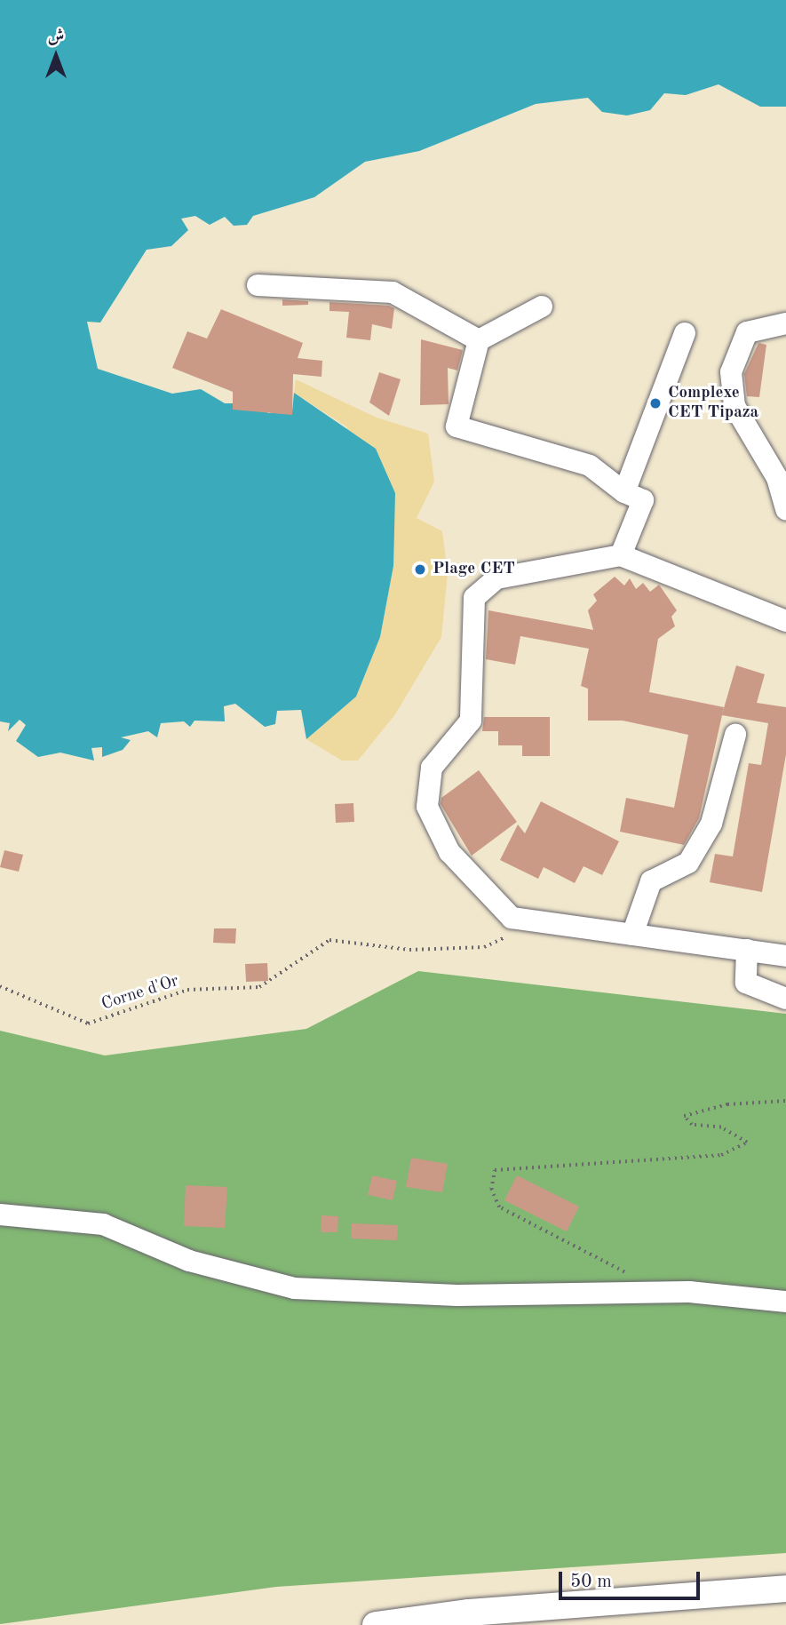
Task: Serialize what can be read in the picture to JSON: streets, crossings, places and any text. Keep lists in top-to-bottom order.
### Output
{
  "streets": {
    "path": ["Corne d'Or"]
  },
  "places": ["Complexe CET Tipaza", "Plage CET"],
  "scale_bar": "50 m",
  "north": "top"
}
